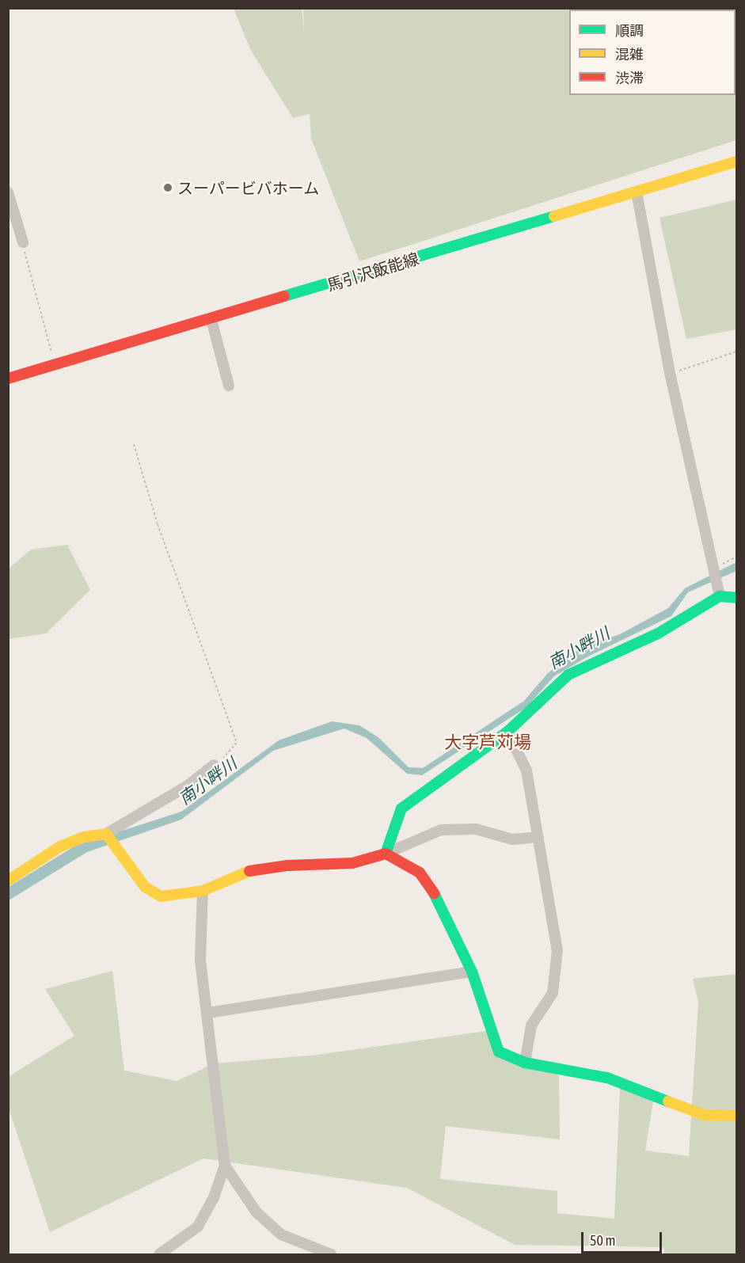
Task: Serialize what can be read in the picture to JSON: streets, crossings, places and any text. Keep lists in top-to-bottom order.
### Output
{
  "streets": {
    "street": ["馬引沢飯能線"]
  },
  "districts": ["大字芦苅場"],
  "water": ["南小畔川"],
  "places": ["スーパービバホーム"],
  "legend": ["順調", "混雑", "渋滞"],
  "scale_bar": "50 m"
}
